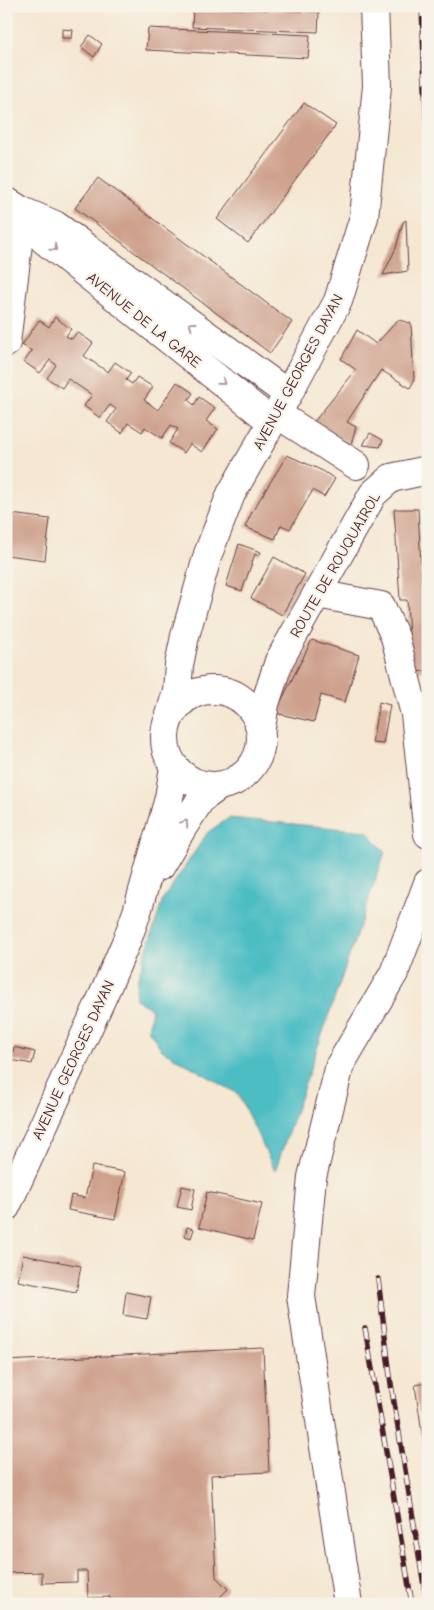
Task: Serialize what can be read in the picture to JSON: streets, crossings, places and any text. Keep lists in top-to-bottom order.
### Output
{
  "streets": {
    "street": ["AVENUE DE LA GARE", "AVENUE GEORGES DAYAN", "ROUTE DE ROUQUAIROL"]
  },
  "crossings": [
    ["AVENUE DE LA GARE", "AVENUE GEORGES DAYAN"],
    ["AVENUE GEORGES DAYAN", "ROUTE DE ROUQUAIROL"]
  ]
}
